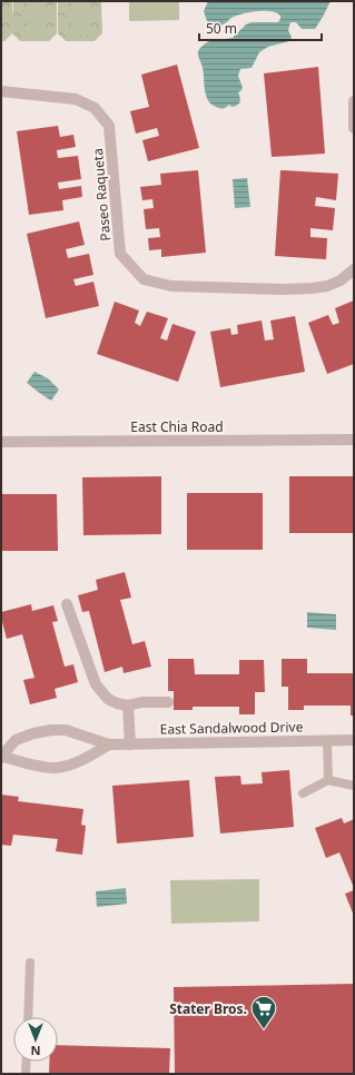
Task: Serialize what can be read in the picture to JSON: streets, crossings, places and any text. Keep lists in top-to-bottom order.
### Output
{
  "streets": {
    "street": ["Paseo Raqueta", "East Chia Road", "East Sandalwood Drive"]
  },
  "places": {
    "supermarket": ["Stater Bros."]
  },
  "scale_bar": "50 m",
  "north": "bottom"
}
